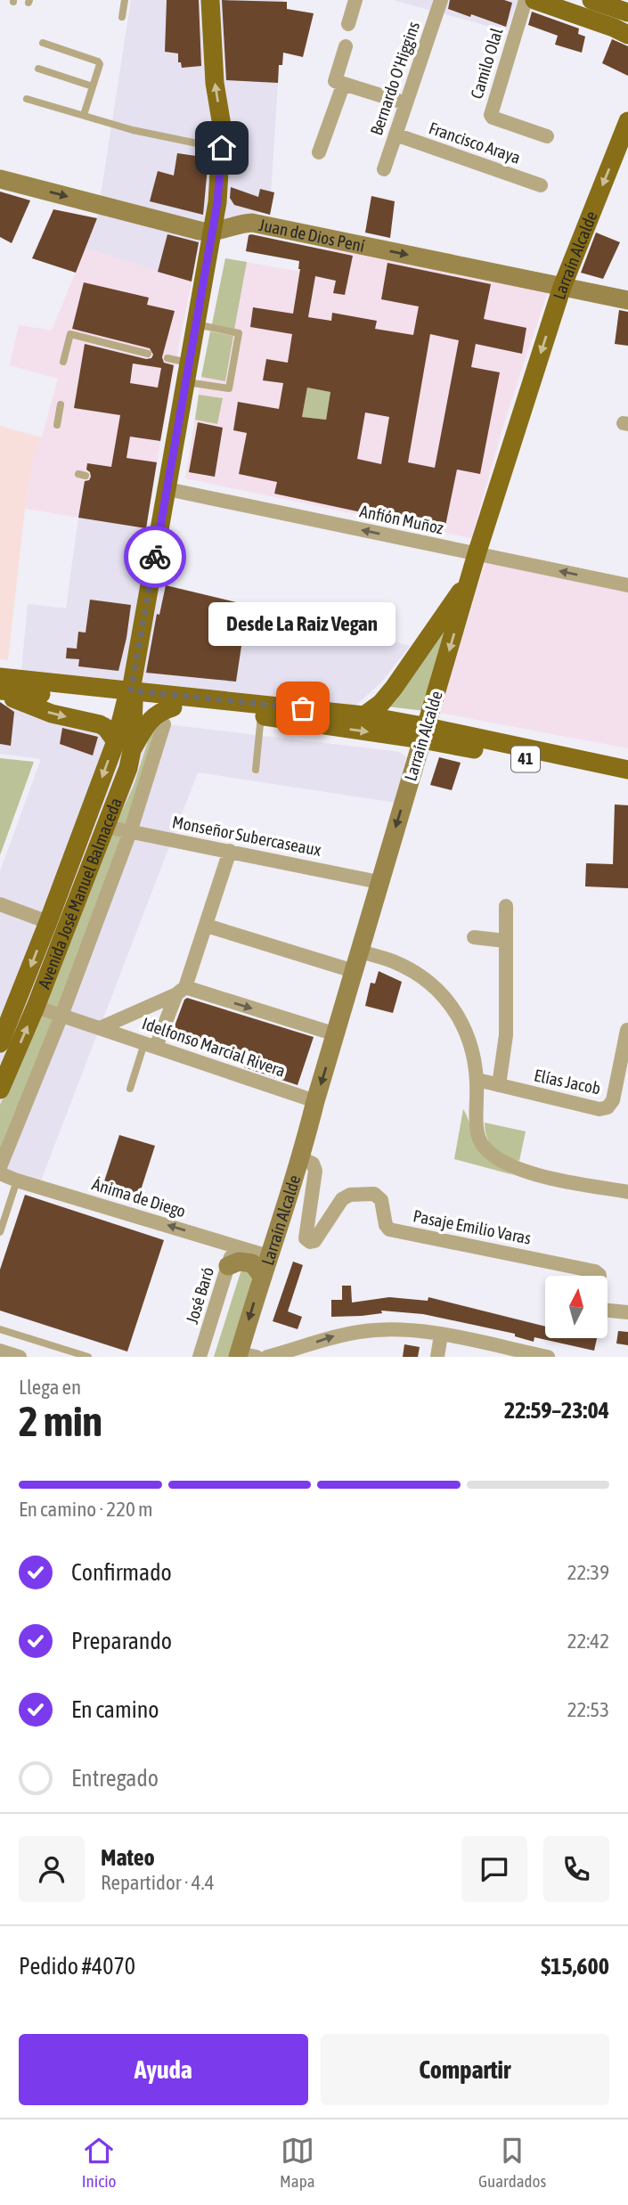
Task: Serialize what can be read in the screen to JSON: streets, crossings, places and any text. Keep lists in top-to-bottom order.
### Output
{
  "streets": {
    "main road": [
      "Juan de Dios Pení",
      "Larraín Alcalde",
      "41",
      "Avenida José Manuel Balmaceda"
    ],
    "street": [
      "Camilo Olal",
      "Bernardo O'Higgins",
      "Francisco Araya",
      "Anfión Muñoz",
      "Monseñor Subercaseaux",
      "Idelfonso Marcial Rivera",
      "Elías Jacob",
      "Ánima de Diego",
      "Pasaje Emilio Varas",
      "José Baró"
    ]
  },
  "crossings": [
    ["Bernardo O'Higgins", "Francisco Araya"],
    ["Juan de Dios Pení", "Larraín Alcalde"],
    ["Juan de Dios Pení", "Avenida José Manuel Balmaceda"],
    ["Larraín Alcalde", "Anfión Muñoz"],
    ["Larraín Alcalde", "41"],
    ["Larraín Alcalde", "Monseñor Subercaseaux"],
    ["Larraín Alcalde", "Idelfonso Marcial Rivera"],
    ["Larraín Alcalde", "Ánima de Diego"],
    ["Larraín Alcalde", "Pasaje Emilio Varas"],
    ["Anfión Muñoz", "Avenida José Manuel Balmaceda"],
    ["41", "Avenida José Manuel Balmaceda"],
    ["Monseñor Subercaseaux", "Avenida José Manuel Balmaceda"],
    ["Avenida José Manuel Balmaceda", "Idelfonso Marcial Rivera"],
    ["Ánima de Diego", "José Baró"]
  ],
  "one_way": [
    "Juan de Dios Pení",
    "Larraín Alcalde",
    "Anfión Muñoz",
    "Ánima de Diego"
  ],
  "places": ["Desde La Raiz Vegan"],
  "north": "top",
  "page": {
    "bubble": "Desde La Raiz Vegan",
    "heading": ["2 min", "Llega en", "22:59–23:04"],
    "panel": [
      "Mateo",
      "Repartidor · 4.4",
      "Pedido #4070",
      "$15,600"
    ],
    "bar": "En camino · 220 m",
    "list": [
      ["Confirmado", "22:39"],
      ["Preparando", "22:42"],
      ["En camino", "22:53"],
      "Entregado"
    ],
    "buttons": ["Ayuda", "Compartir"],
    "tabs": ["Inicio", "Mapa", "Guardados"]
  }
}
